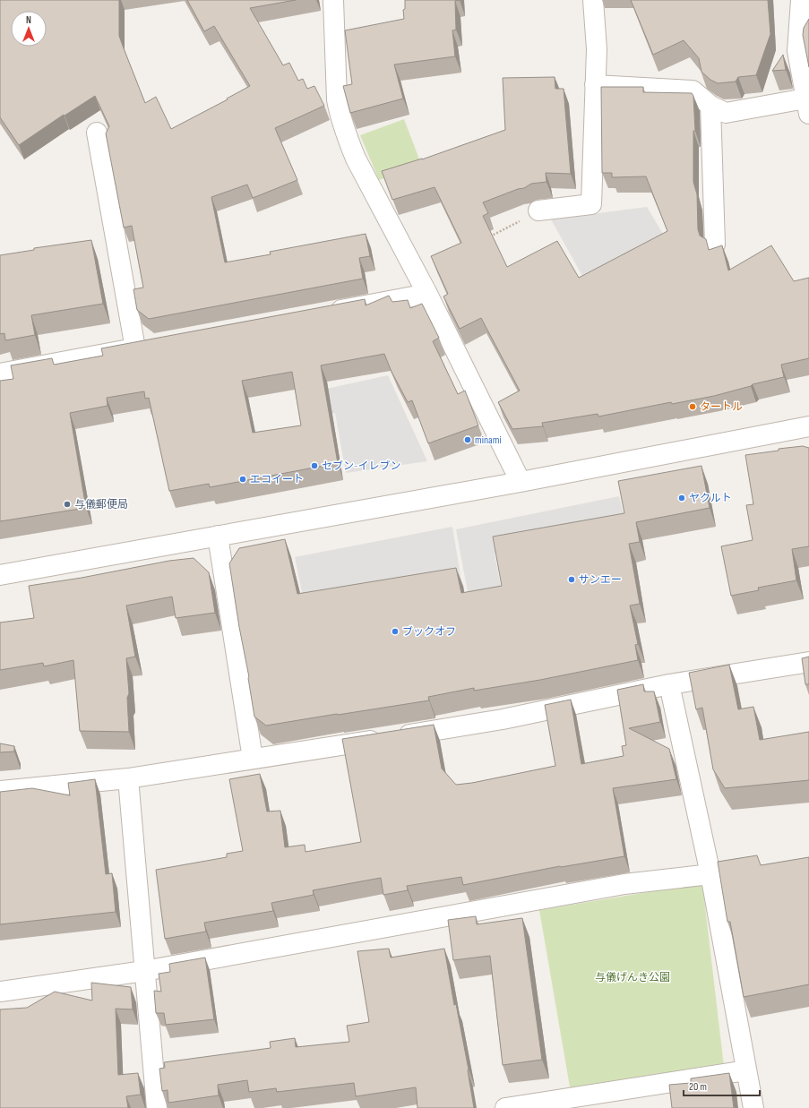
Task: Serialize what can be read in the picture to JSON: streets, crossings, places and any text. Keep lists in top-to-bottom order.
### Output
{
  "parks": ["与儀げんき公園"],
  "places": [
    "タートル",
    "minami",
    "セブン-イレブン",
    "エコイート",
    "ヤクルト",
    "与儀郵便局",
    "サンエー",
    "ブックオフ"
  ],
  "scale_bar": "20 m",
  "north": "top"
}
